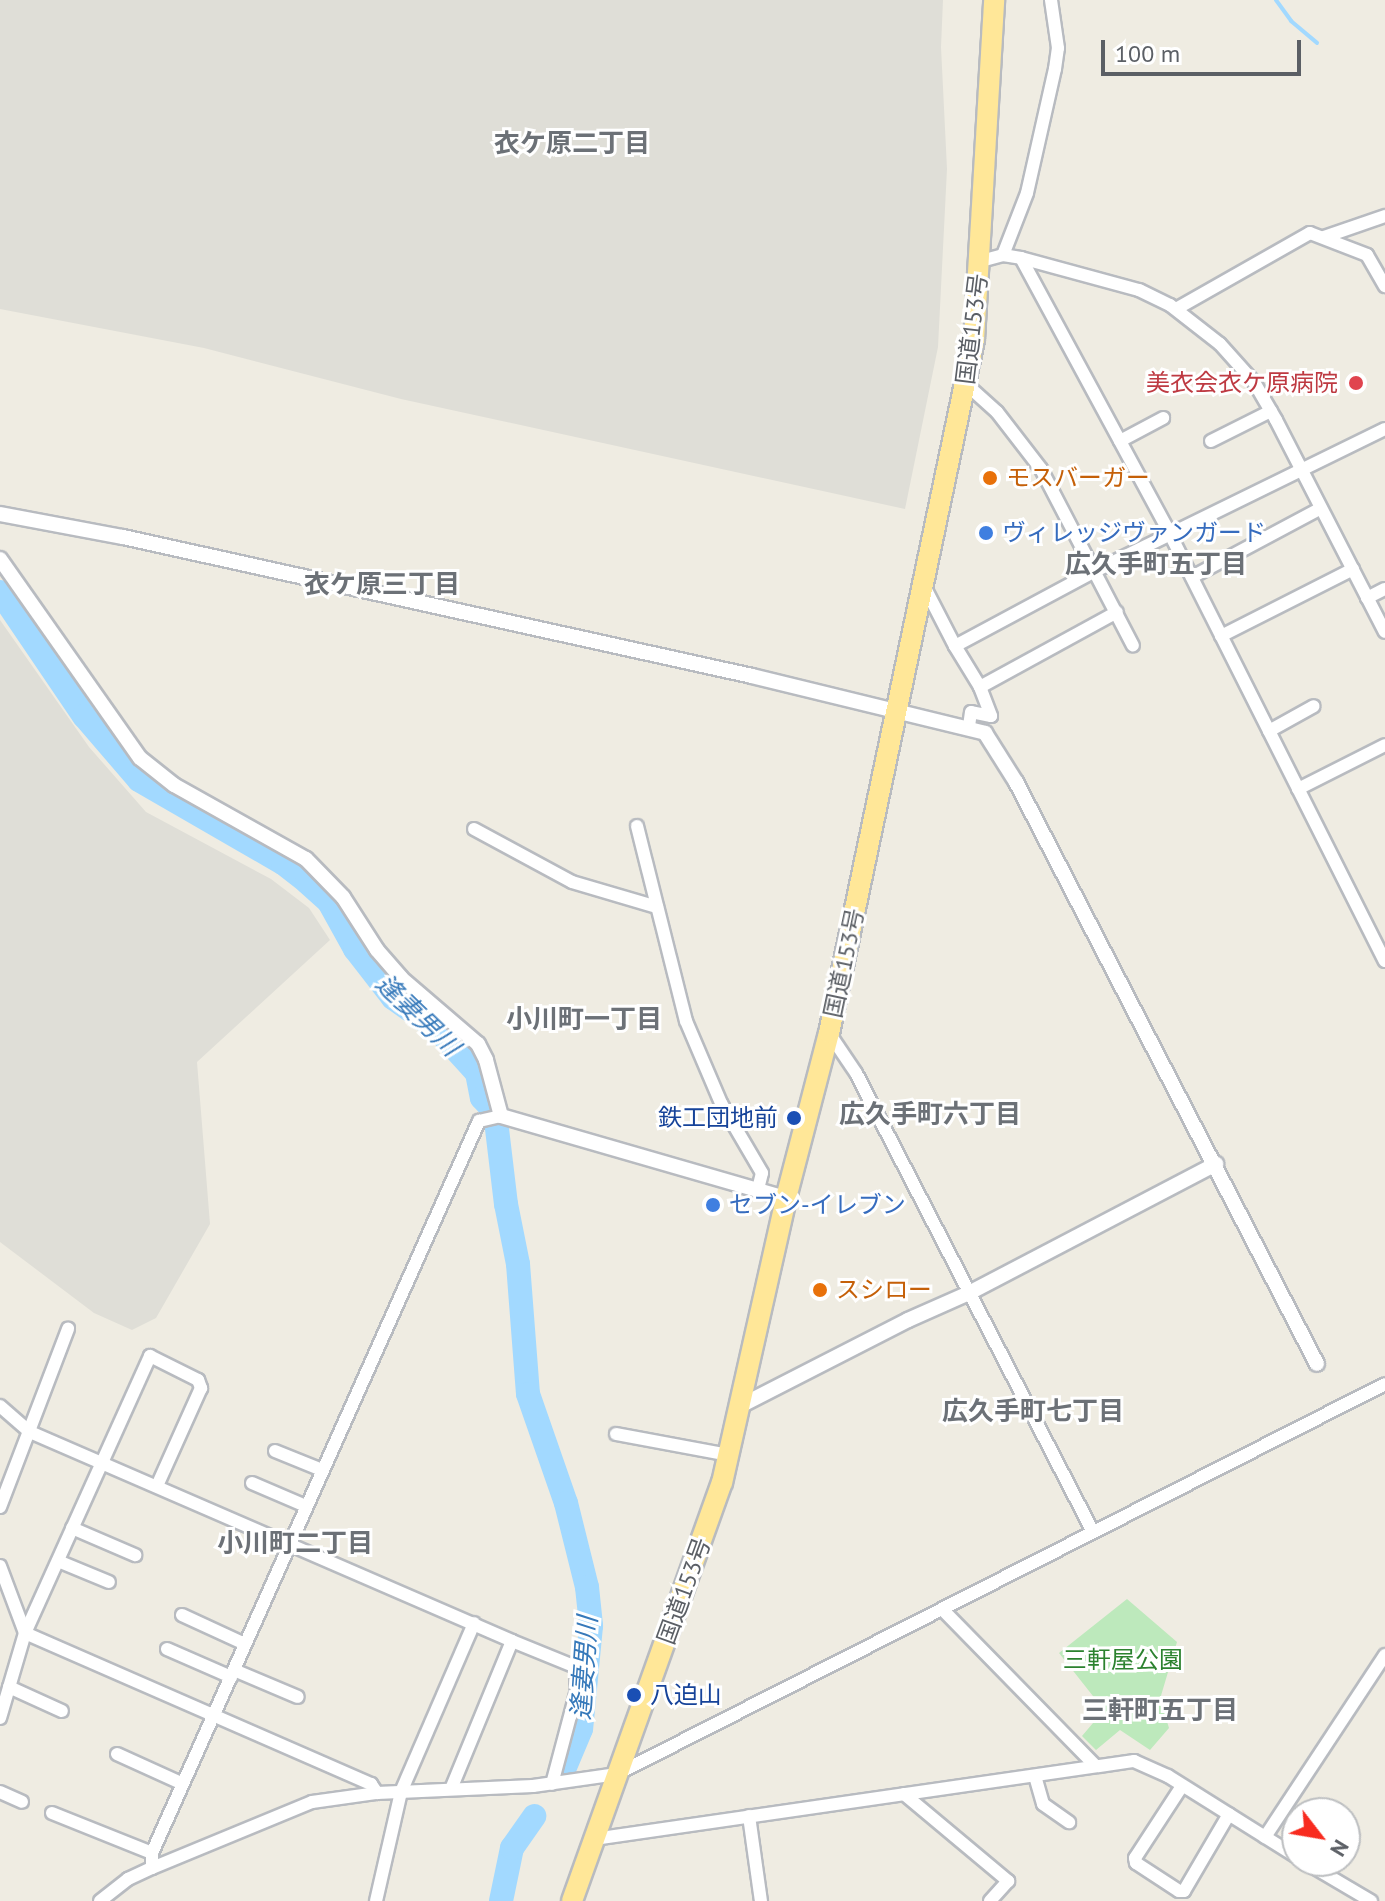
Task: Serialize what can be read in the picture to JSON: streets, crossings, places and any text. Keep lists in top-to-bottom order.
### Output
{
  "streets": {
    "highway": ["国道153号"]
  },
  "districts": [
    "衣ケ原二丁目",
    "広久手町五丁目",
    "衣ケ原三丁目",
    "小川町一丁目",
    "広久手町六丁目",
    "広久手町七丁目",
    "小川町二丁目",
    "三軒町五丁目"
  ],
  "water": ["逢妻男川"],
  "parks": ["三軒屋公園"],
  "places": [
    "美衣会衣ケ原病院",
    "モスバーガー",
    "ヴィレッジヴァンガード",
    "鉄工団地前",
    "セブン-イレブン",
    "スシロー",
    "八迫山"
  ],
  "scale_bar": "100 m",
  "north": "bottom right"
}
